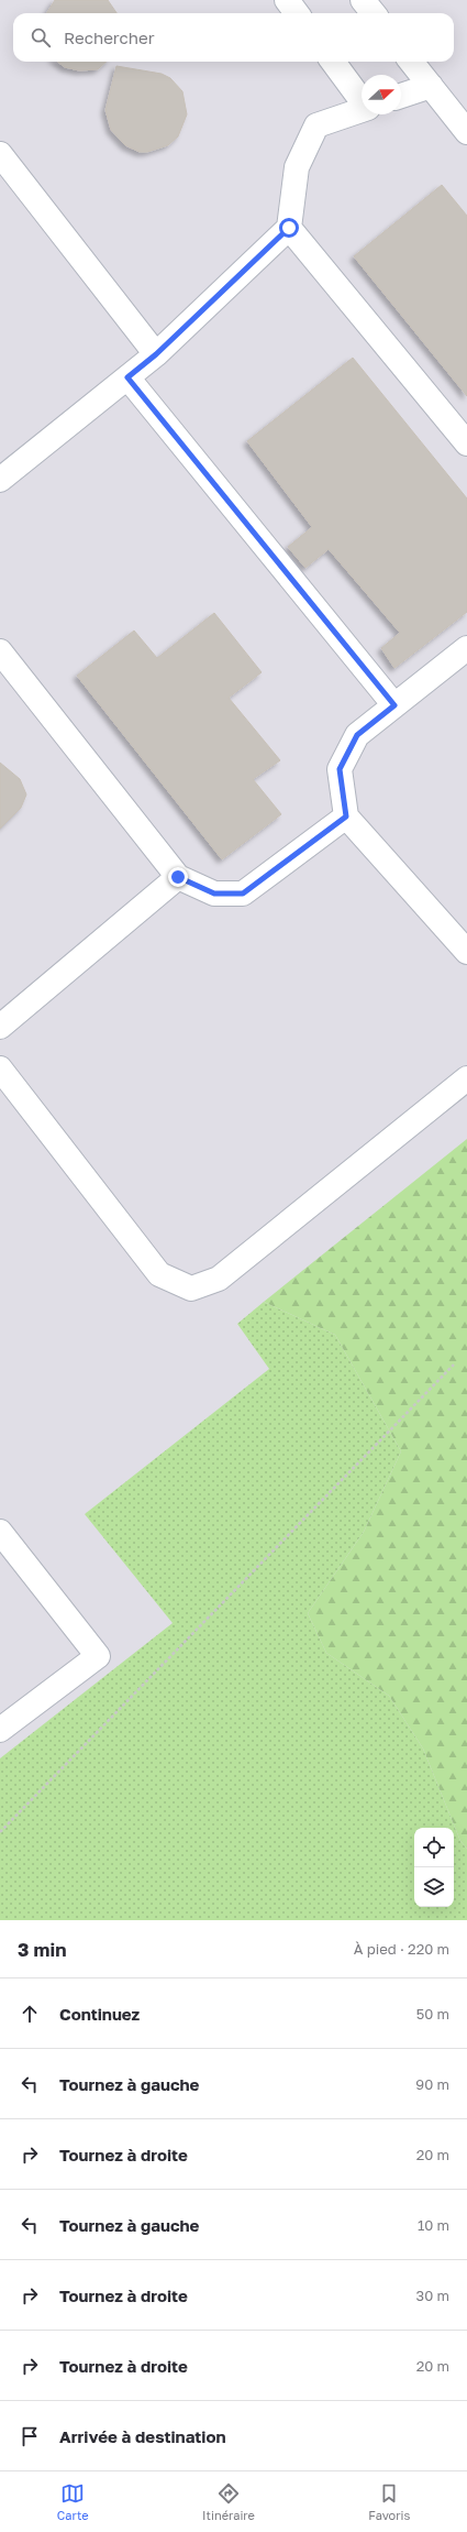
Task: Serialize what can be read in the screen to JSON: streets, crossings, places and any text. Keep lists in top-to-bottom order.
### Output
{
  "north": "right",
  "page": {
    "search": "Rechercher",
    "heading": ["3 min", "À pied · 220 m"],
    "list": [
      ["Continuez", "50 m"],
      ["Tournez à gauche", "90 m"],
      ["Tournez à droite", "20 m"],
      ["Tournez à gauche", "10 m"],
      ["Tournez à droite", "30 m"],
      ["Tournez à droite", "20 m"],
      "Arrivée à destination"
    ],
    "nav": ["Carte", "Itinéraire", "Favoris"]
  }
}
